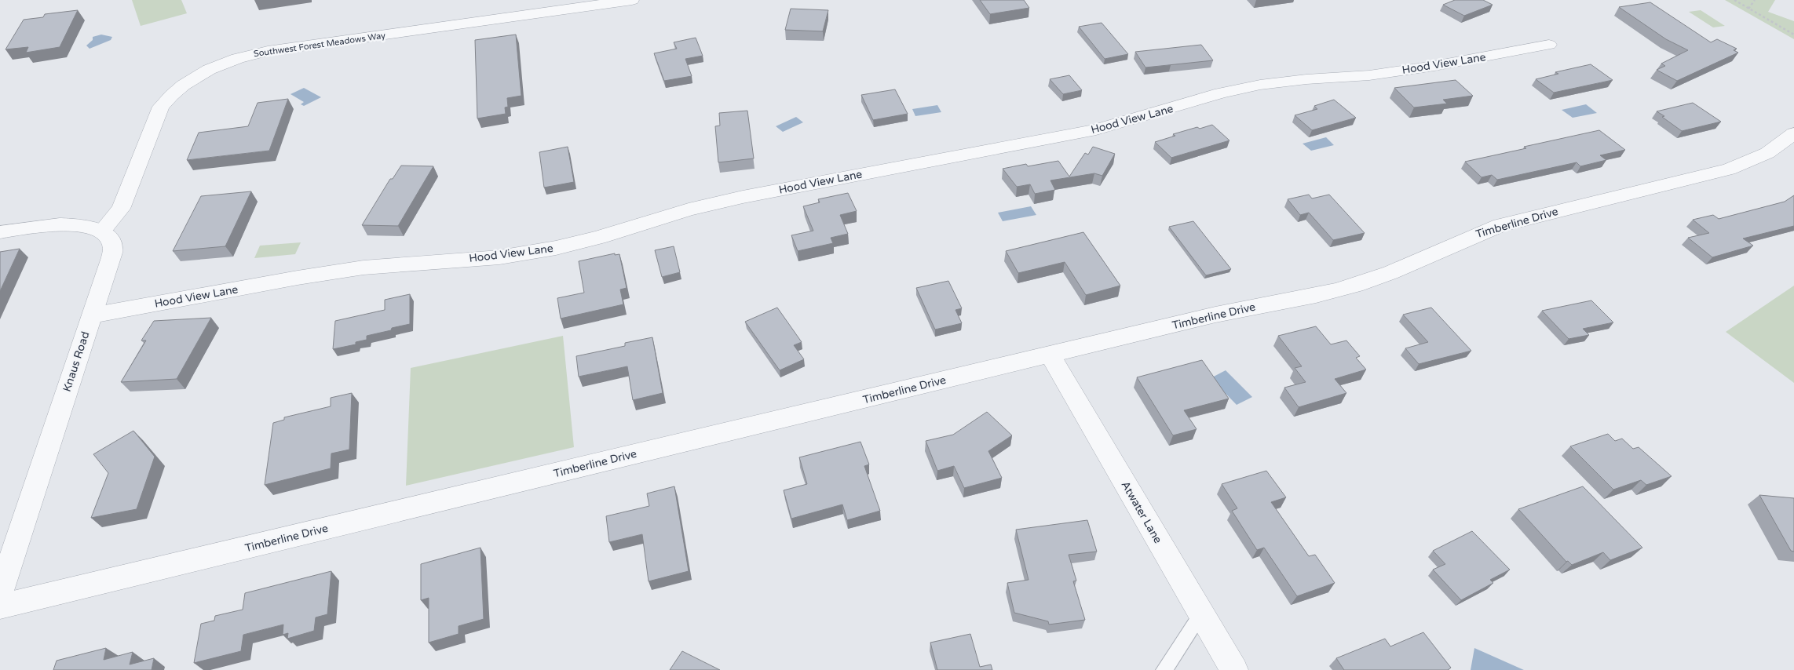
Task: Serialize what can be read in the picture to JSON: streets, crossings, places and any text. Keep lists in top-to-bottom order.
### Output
{
  "streets": {
    "street": [
      "Southwest Forest Meadows Way",
      "Hood View Lane",
      "Timberline Drive",
      "Knaus Road",
      "Atwater Lane"
    ]
  },
  "crossings": [
    ["Southwest Forest Meadows Way", "Knaus Road"],
    ["Hood View Lane", "Knaus Road"],
    ["Timberline Drive", "Atwater Lane"]
  ]
}
